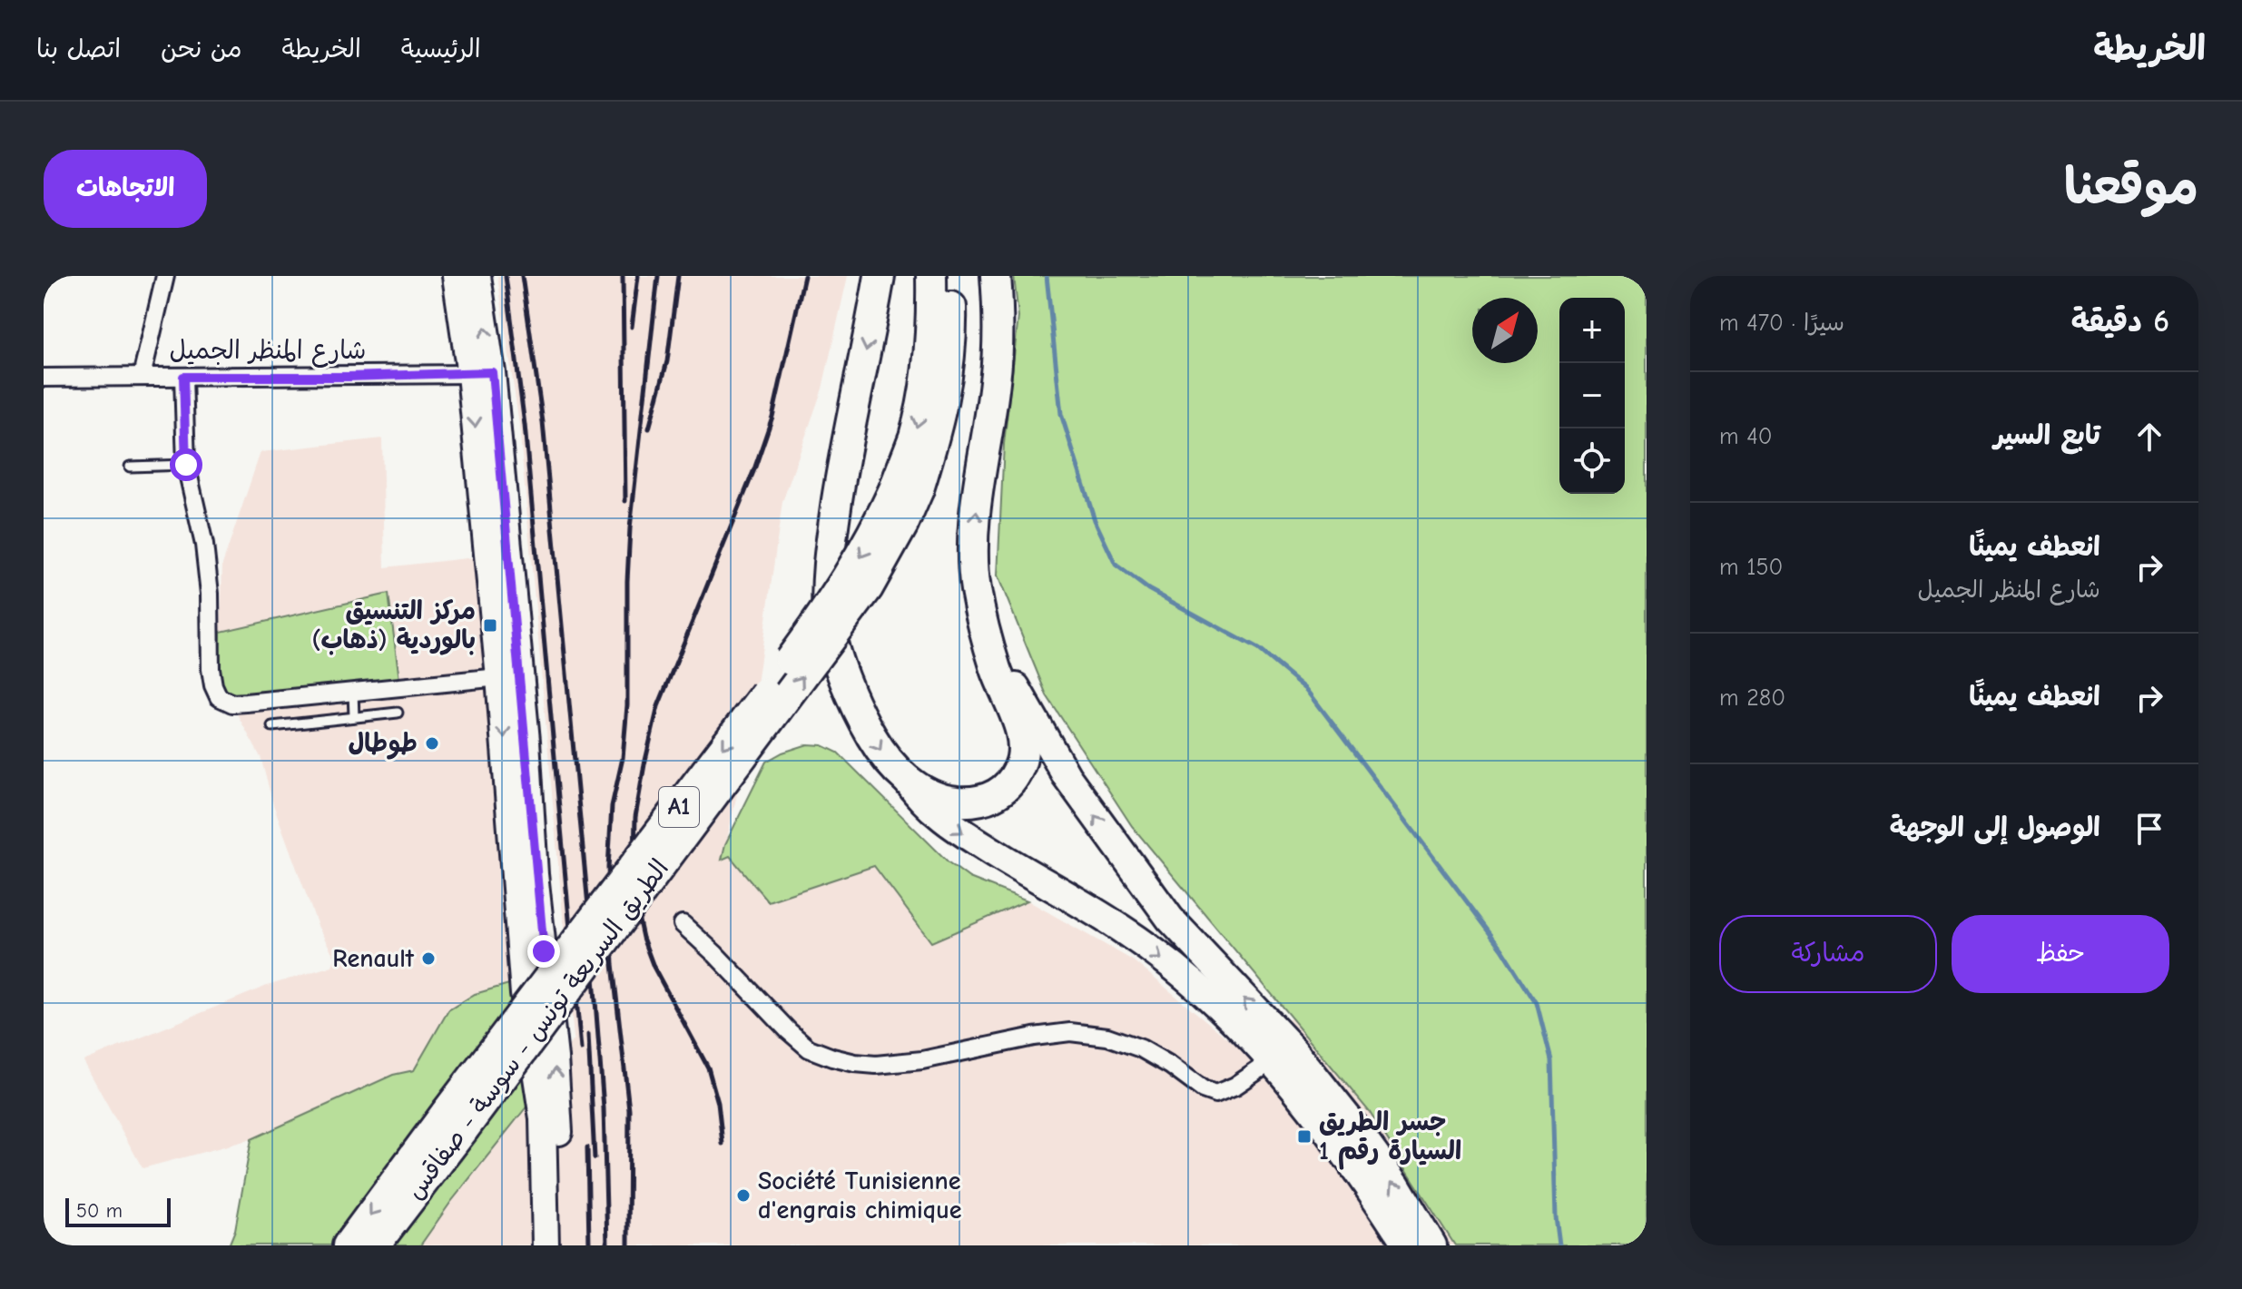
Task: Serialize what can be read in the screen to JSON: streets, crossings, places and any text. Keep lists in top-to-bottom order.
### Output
{
  "streets": {
    "highway": ["A1", "الطريق السريعة تونس - سوسة - صفاقس"],
    "street": ["شارع المنظر الجميل"]
  },
  "places": {
    "transit": ["مركز التنسيق بالوردية (ذهاب)", "جسر الطريق السيارة رقم 1"],
    "other": ["طوطال", "Renault", "Société Tunisienne d'engrais chimique"]
  },
  "scale_bar": "50 m",
  "north": "top right",
  "page": {
    "header": "الخريطة",
    "nav": [
      "الرئيسية",
      "الخريطة",
      "من نحن",
      "اتصل بنا"
    ],
    "title": "موقعنا",
    "buttons": [
      "الاتجاهات",
      ["حفظ", "مشاركة"]
    ],
    "heading": ["6 دقيقة", "سيرًا · 470 m"],
    "map_buttons": ["+", "−"],
    "list": [
      ["تابع السير", "40 m"],
      ["انعطف يمينًا", "شارع المنظر الجميل", "150 m"],
      ["انعطف يمينًا", "280 m"],
      "الوصول إلى الوجهة"
    ],
    "scale": "50 m"
  }
}
